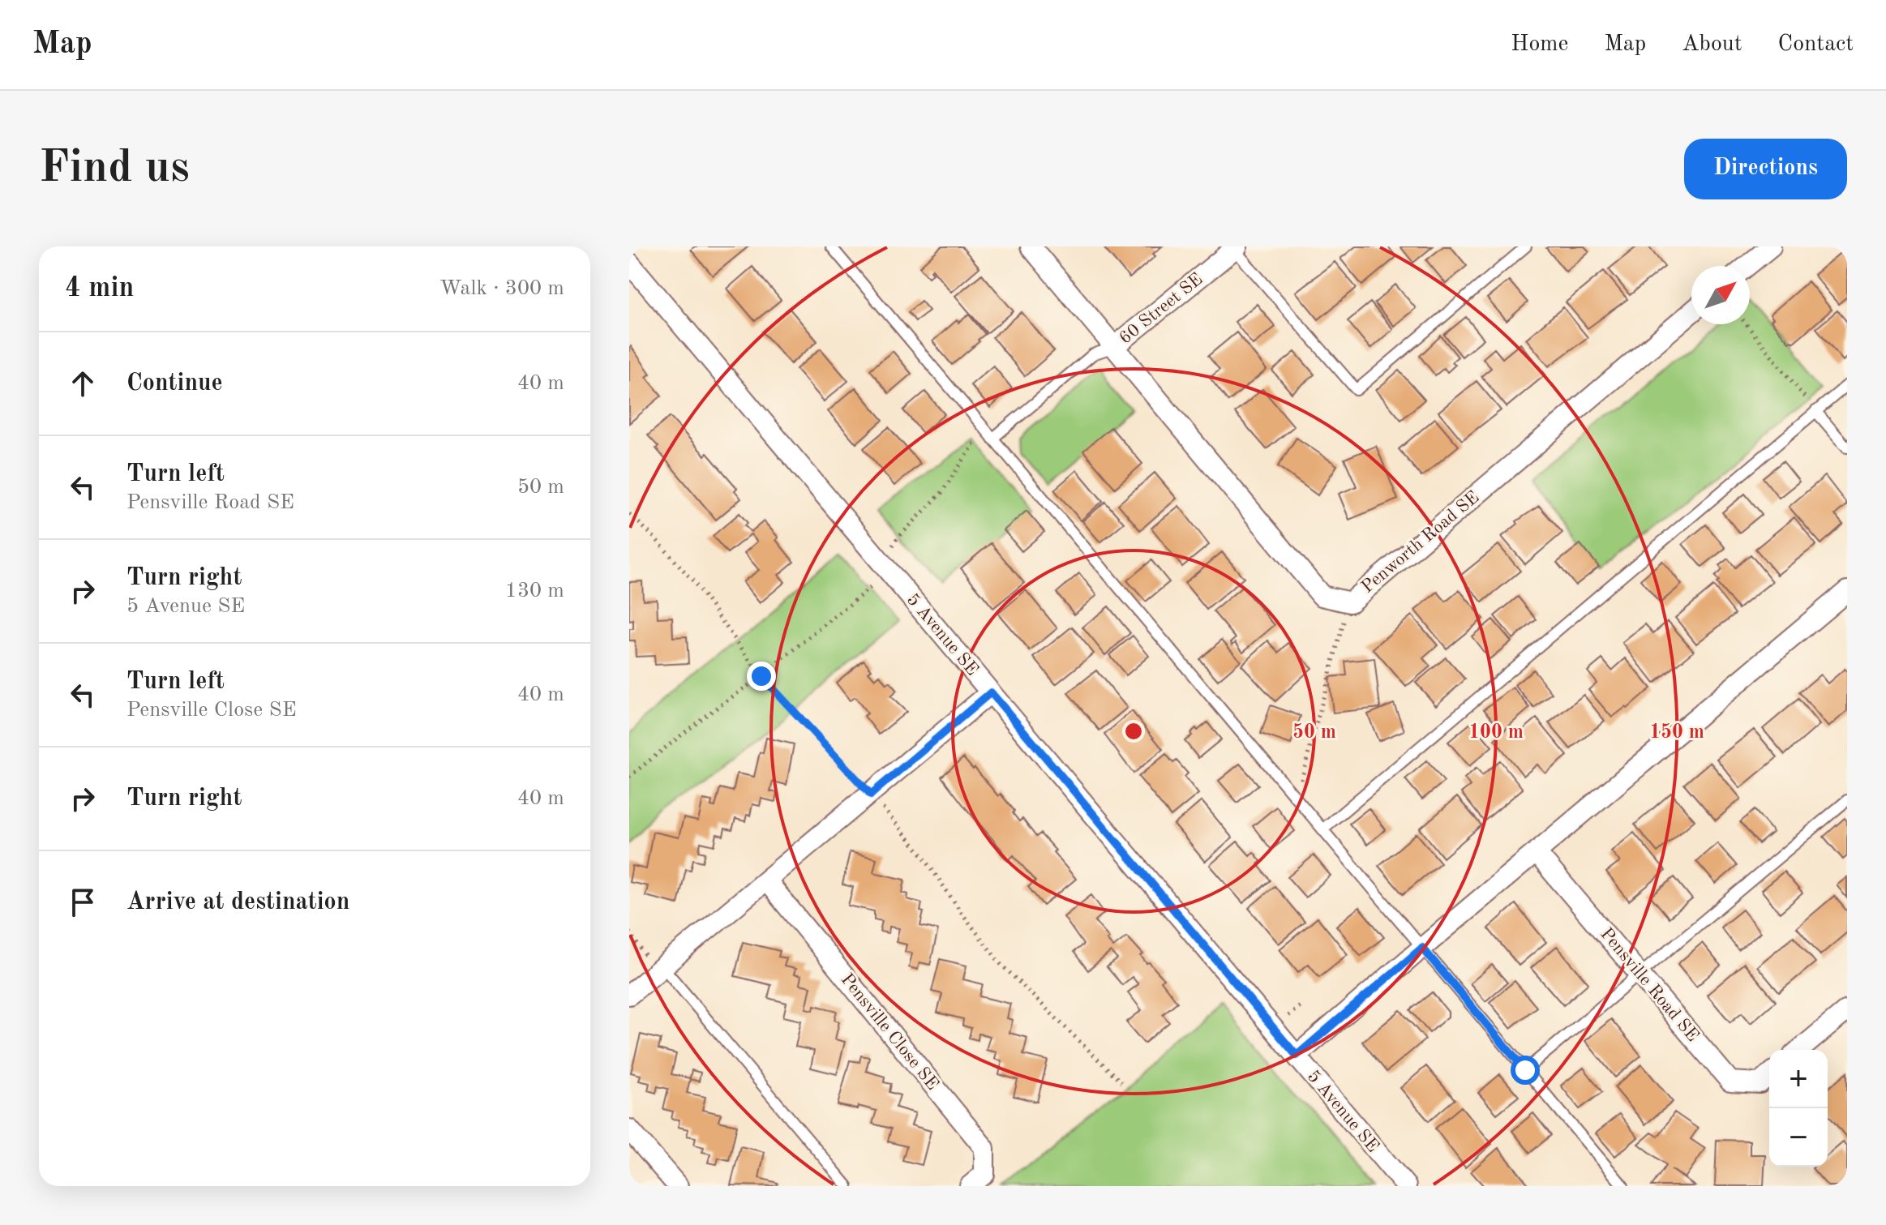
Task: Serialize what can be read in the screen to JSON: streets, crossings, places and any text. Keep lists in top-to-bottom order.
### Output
{
  "streets": {
    "street": [
      "60 Street SE",
      "Penworth Road SE",
      "5 Avenue SE",
      "Pensville Road SE",
      "Pensville Close SE"
    ]
  },
  "crossings": [
    ["60 Street SE", "Penworth Road SE"]
  ],
  "north": "top right",
  "page": {
    "header": "Map",
    "nav": [
      "Home",
      "Map",
      "About",
      "Contact"
    ],
    "buttons": "Directions",
    "title": "Find us",
    "heading": ["4 min", "Walk · 300 m"],
    "list": [
      ["Continue", "40 m"],
      ["Turn left", "Pensville Road SE", "50 m"],
      ["Turn right", "5 Avenue SE", "130 m"],
      ["Turn left", "Pensville Close SE", "40 m"],
      ["Turn right", "40 m"],
      "Arrive at destination"
    ],
    "map_buttons": ["+", "−"]
  },
  "rings": ["50 m", "100 m", "150 m"]
}
